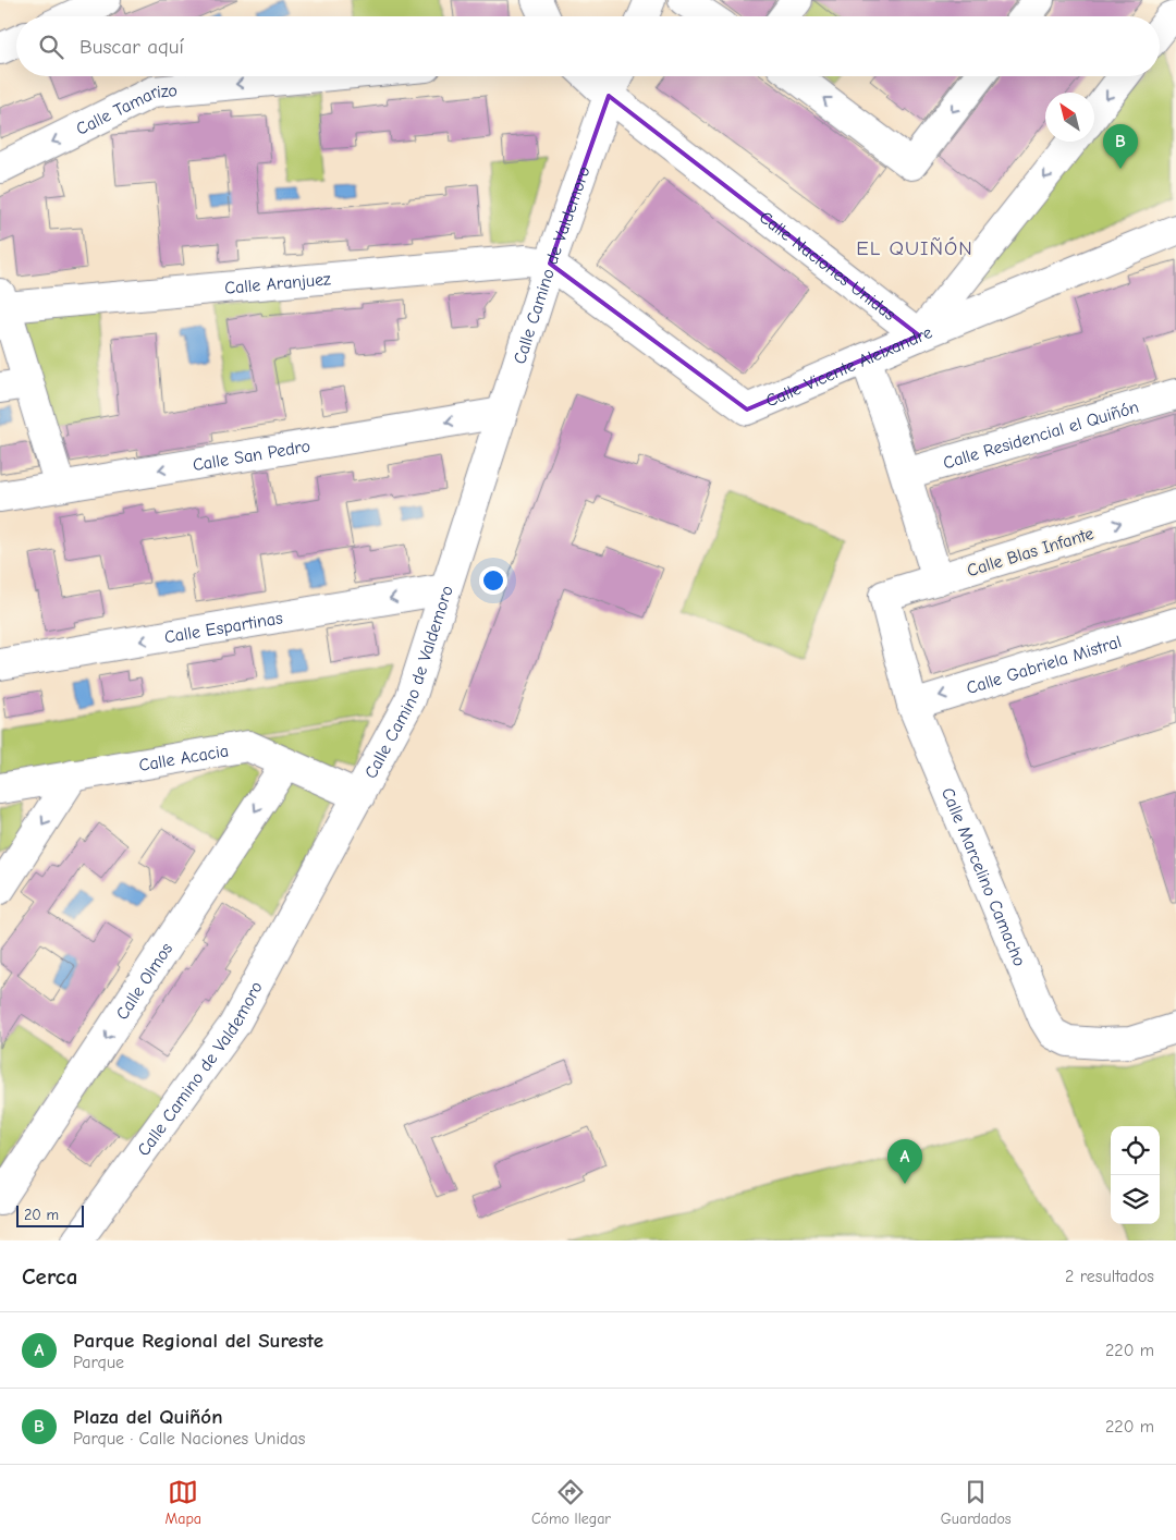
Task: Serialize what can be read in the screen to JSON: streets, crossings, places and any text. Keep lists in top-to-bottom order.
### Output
{
  "streets": {
    "street": [
      "Calle Tamarizo",
      "Calle Naciones Unidas",
      "Calle Camino de Valdemoro",
      "Calle Aranjuez",
      "Calle Vicente Aleixandre",
      "Calle Residencial el Quiñón",
      "Calle San Pedro",
      "Calle Blas Infante",
      "Calle Espartinas",
      "Calle Gabriela Mistral",
      "Calle Acacia",
      "Calle Marcelino Camacho",
      "Calle Olmos"
    ]
  },
  "crossings": [
    ["Calle Naciones Unidas", "Calle Camino de Valdemoro"],
    ["Calle Naciones Unidas", "Calle Vicente Aleixandre"],
    ["Calle Camino de Valdemoro", "Calle Aranjuez"],
    ["Calle Camino de Valdemoro", "Calle Vicente Aleixandre"],
    ["Calle Camino de Valdemoro", "Calle San Pedro"],
    ["Calle Camino de Valdemoro", "Calle Espartinas"],
    ["Calle Camino de Valdemoro", "Calle Acacia"],
    ["Calle Aranjuez", "Calle Vicente Aleixandre"],
    ["Calle Blas Infante", "Calle Marcelino Camacho"],
    ["Calle Gabriela Mistral", "Calle Marcelino Camacho"],
    ["Calle Acacia", "Calle Olmos"]
  ],
  "one_way": [
    "Calle Tamarizo",
    "Calle San Pedro",
    "Calle Blas Infante",
    "Calle Espartinas",
    "Calle Gabriela Mistral",
    "Calle Olmos"
  ],
  "districts": ["EL QUIÑÓN"],
  "scale_bar": "20 m",
  "north": "top left",
  "page": {
    "search": "Buscar aquí",
    "pins": ["B", "A"],
    "scale": "20 m",
    "heading": ["Cerca", "2 resultados"],
    "list": [
      {
        "mark": "A",
        "name": "Parque Regional del Sureste",
        "note": "Parque",
        "value": "220 m"
      },
      {
        "mark": "B",
        "name": "Plaza del Quiñón",
        "note": "Parque · Calle Naciones Unidas",
        "value": "220 m"
      }
    ],
    "nav": ["Mapa", "Cómo llegar", "Guardados"]
  }
}
